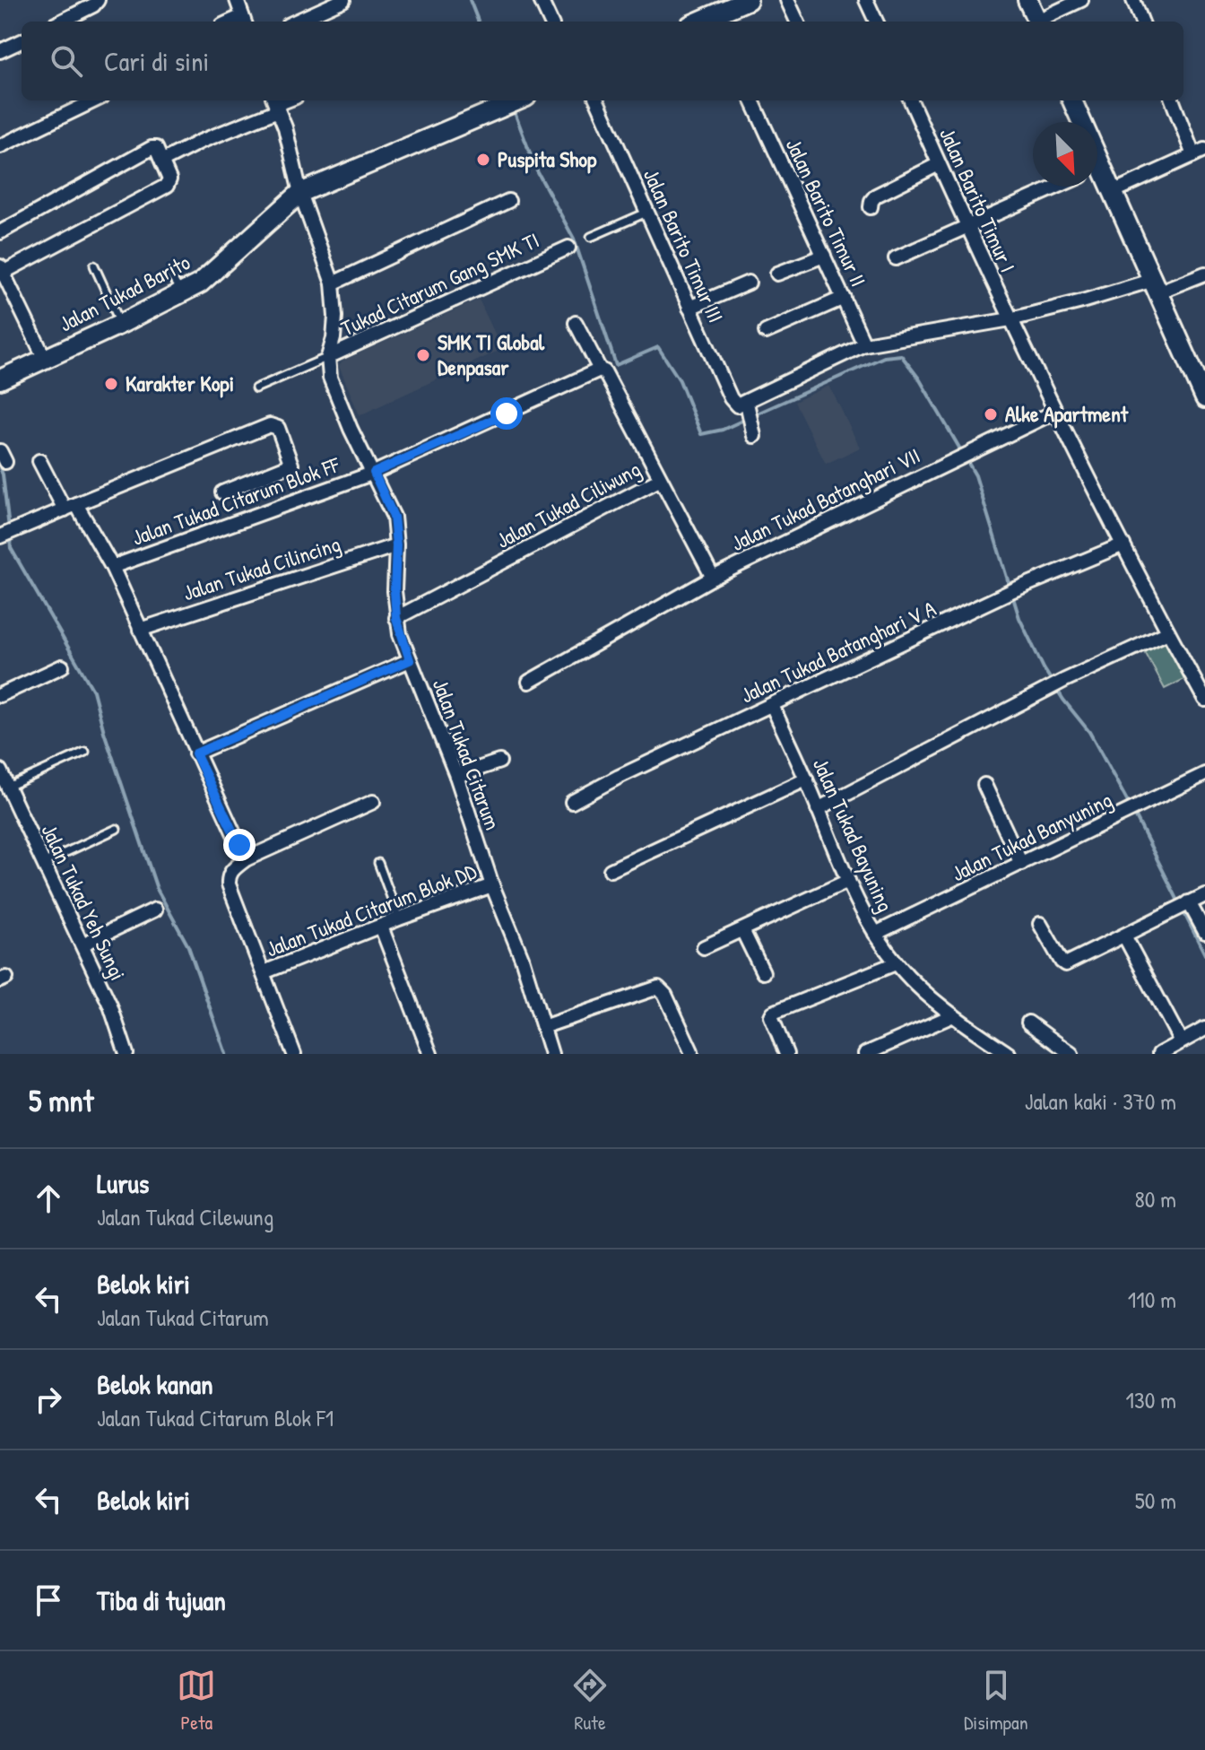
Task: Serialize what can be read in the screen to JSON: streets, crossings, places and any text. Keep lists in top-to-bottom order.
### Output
{
  "streets": {
    "street": [
      "Jalan Barito Timur I",
      "Jalan Barito Timur II",
      "Jalan Barito Timur III",
      "Tukad Citarum Gang SMK TI",
      "Jalan Tukad Barito",
      "Jalan Tukad Batanghari VII",
      "Jalan Tukad Citarum Blok FF",
      "Jalan Tukad Ciliwung",
      "Jalan Tukad Cilincing",
      "Jalan Tukad Batanghari V A",
      "Jalan Tukad Citarum",
      "Jalan Tukad Bayuning",
      "Jalan Tukad Banyuning",
      "Jalan Tukad Yeh Sungi",
      "Jalan Tukad Citarum Blok DD"
    ]
  },
  "crossings": [
    ["Jalan Barito Timur II", "Jalan Barito Timur III"],
    ["Tukad Citarum Gang SMK TI", "Jalan Tukad Citarum"],
    ["Jalan Tukad Barito", "Jalan Tukad Citarum"],
    ["Jalan Tukad Batanghari VII", "Jalan Tukad Ciliwung"],
    ["Jalan Tukad Citarum Blok FF", "Jalan Tukad Citarum"],
    ["Jalan Tukad Ciliwung", "Jalan Tukad Citarum"],
    ["Jalan Tukad Cilincing", "Jalan Tukad Citarum"],
    ["Jalan Tukad Batanghari V A", "Jalan Tukad Bayuning"],
    ["Jalan Tukad Citarum", "Jalan Tukad Citarum Blok DD"],
    ["Jalan Tukad Bayuning", "Jalan Tukad Banyuning"]
  ],
  "places": [
    "Puspita Shop",
    "SMK TI Global Denpasar",
    "Karakter Kopi",
    "Alke Apartment"
  ],
  "north": "bottom right",
  "page": {
    "search": "Cari di sini",
    "heading": ["5 mnt", "Jalan kaki · 370 m"],
    "list": [
      ["Lurus", "Jalan Tukad Cilewung", "80 m"],
      ["Belok kiri", "Jalan Tukad Citarum", "110 m"],
      ["Belok kanan", "Jalan Tukad Citarum Blok F1", "130 m"],
      ["Belok kiri", "50 m"],
      "Tiba di tujuan"
    ],
    "nav": ["Peta", "Rute", "Disimpan"]
  }
}
